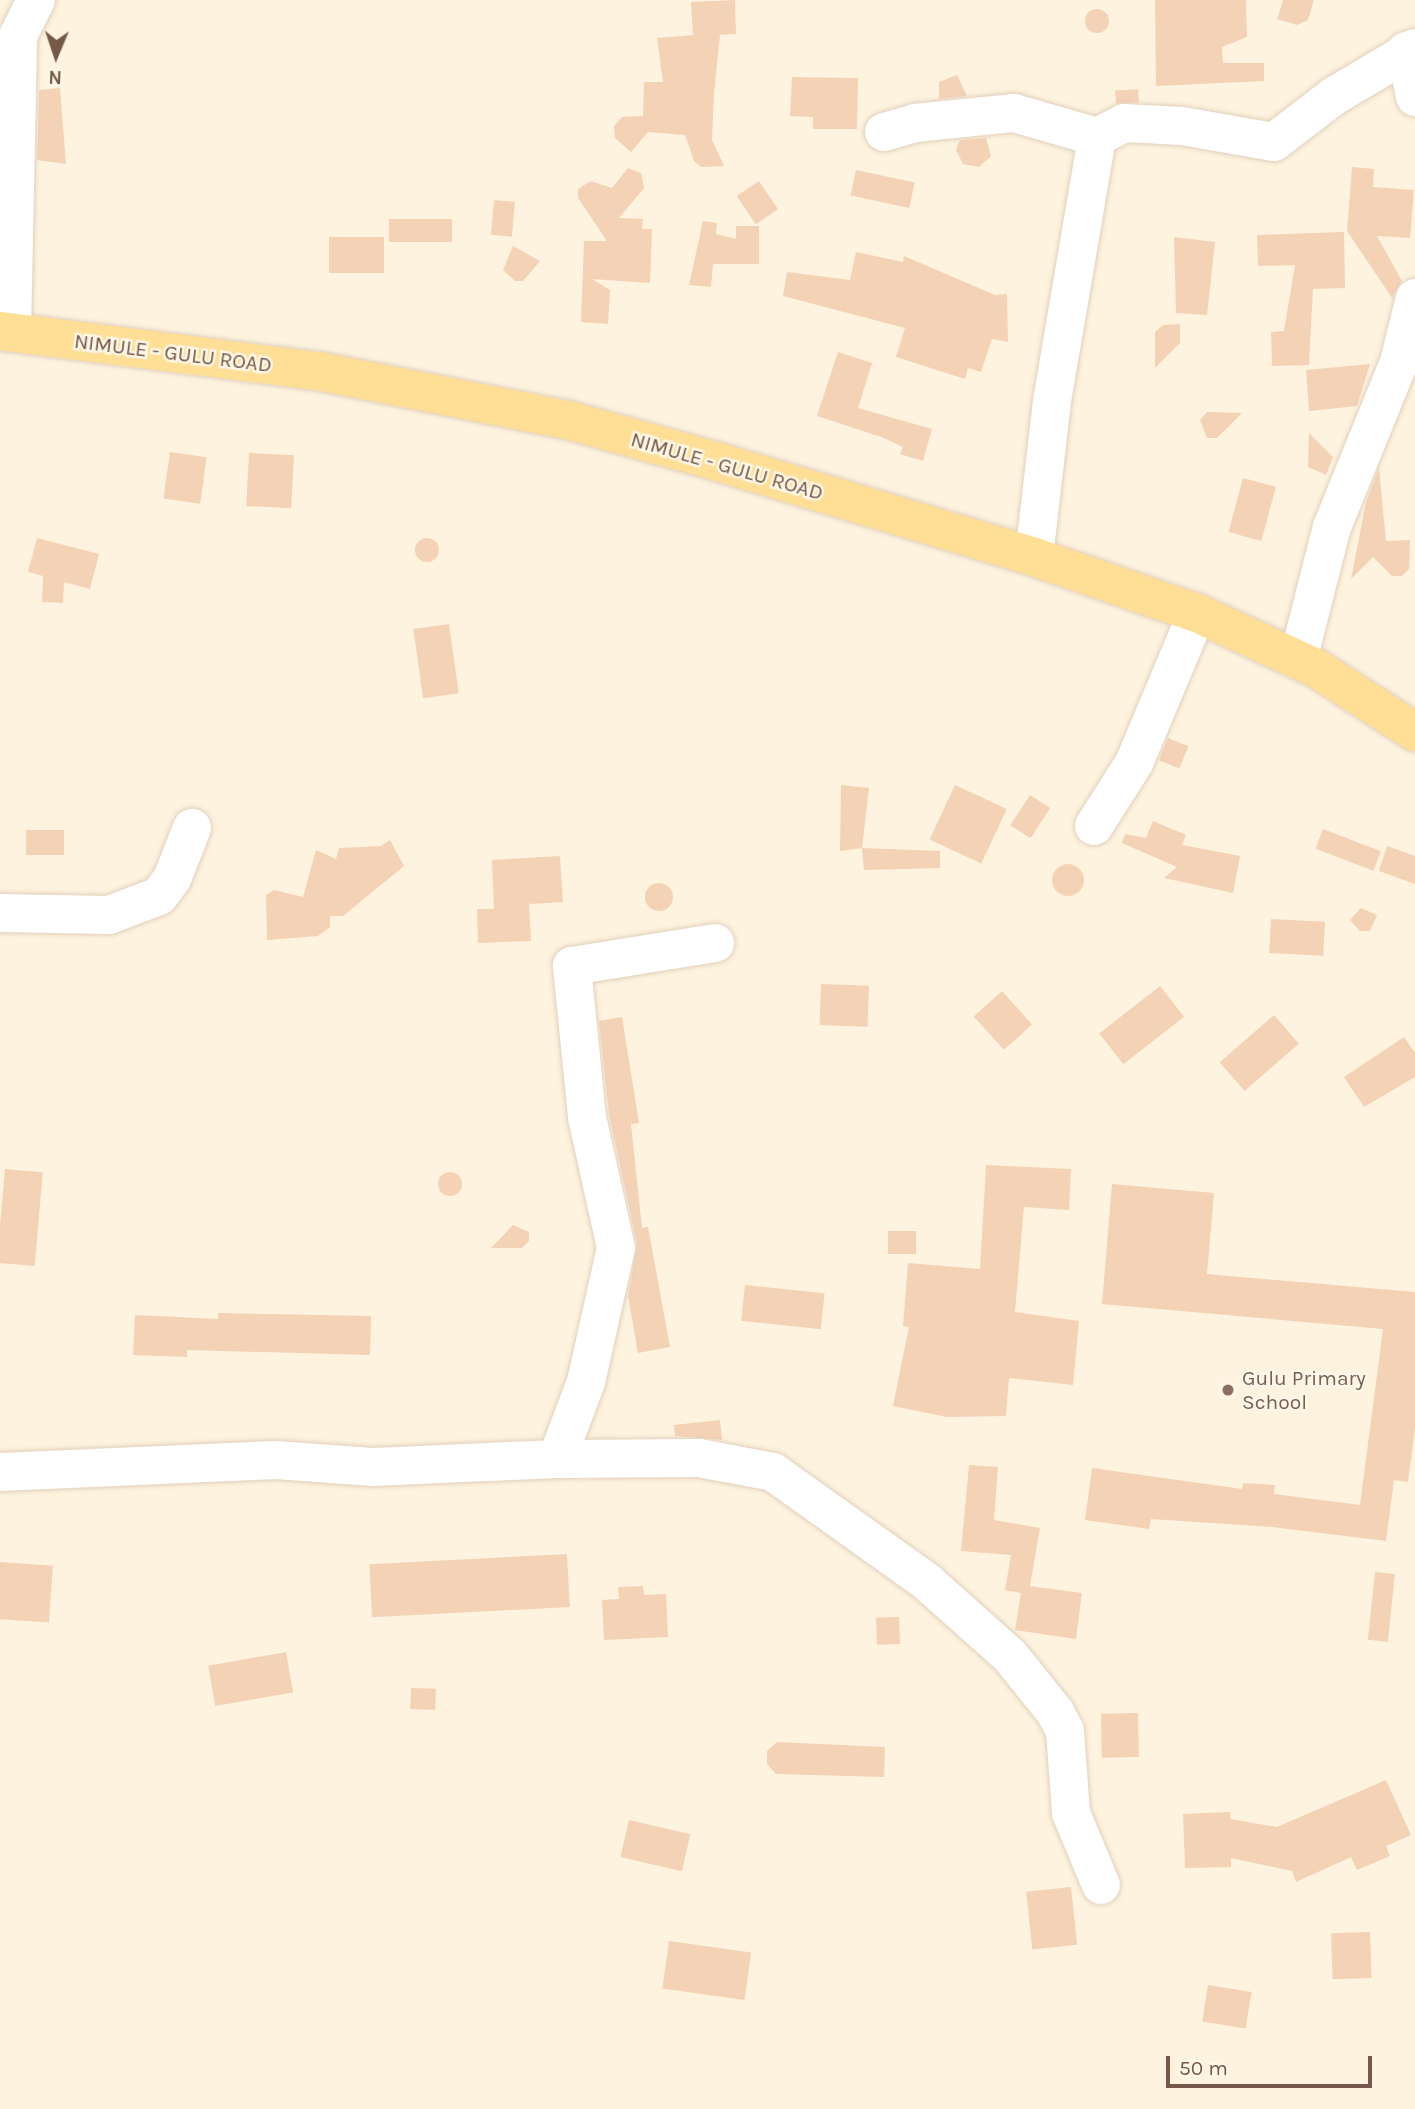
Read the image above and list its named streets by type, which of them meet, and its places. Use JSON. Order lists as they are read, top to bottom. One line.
{"streets":{"main road":["NIMULE - GULU ROAD"]},"places":["Gulu Primary School"],"scale_bar":"50 m","north":"bottom"}
